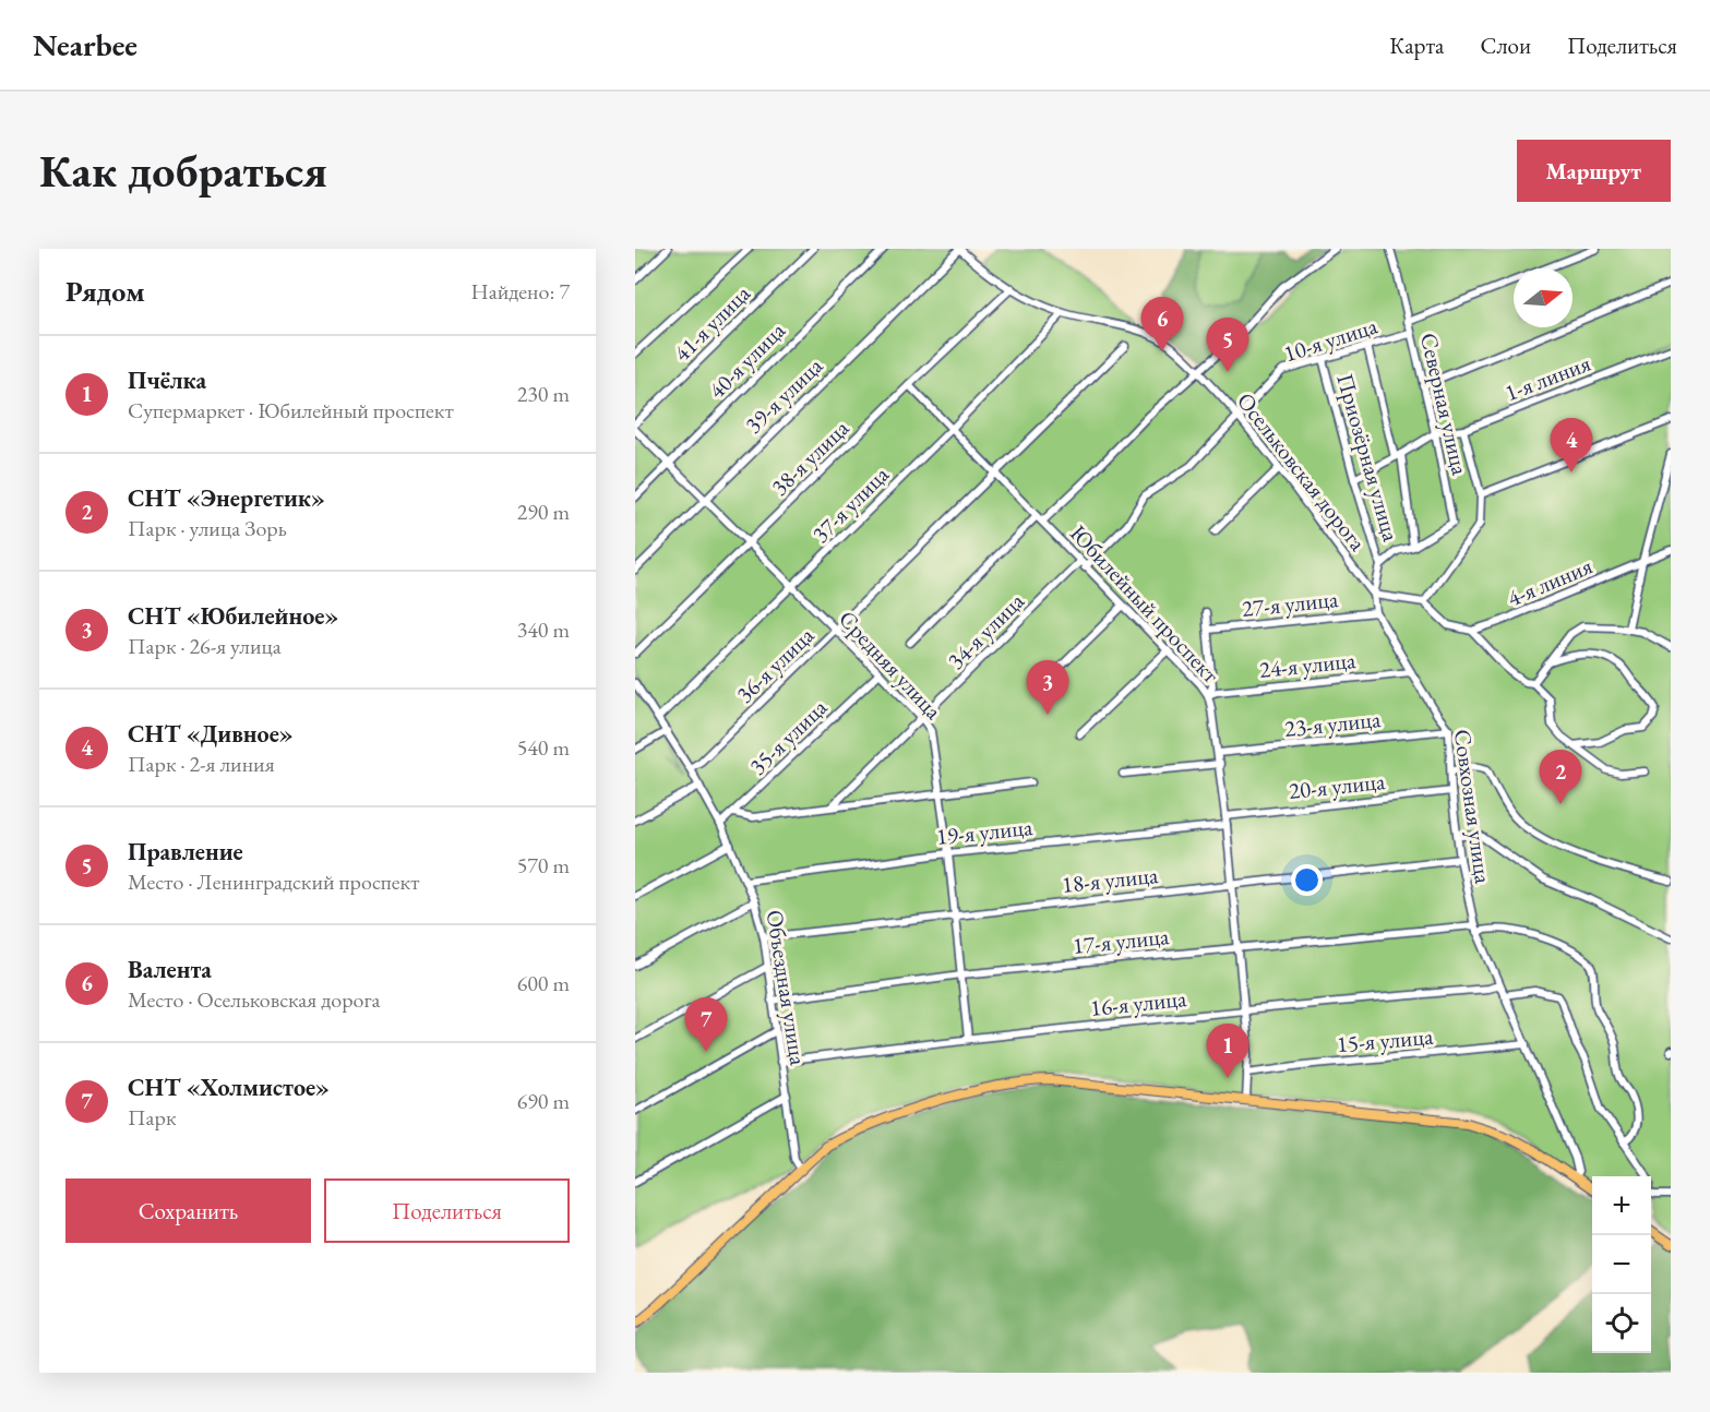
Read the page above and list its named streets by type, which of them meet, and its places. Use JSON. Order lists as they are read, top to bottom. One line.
{"streets":{"street":["41-я улица","10-я улица","40-я улица","1-я линия","39-я улица","Северная улица","38-я улица","Приозёрная улица","Осельковская дорога","37-я улица","4-я линия","Юбилейный проспект","27-я улица","34-я улица","36-я улица","Средняя улица","24-я улица","23-я улица","35-я улица","20-я улица","Совхозная улица","19-я улица","18-я улица","17-я улица","Объездная улица","16-я улица","15-я улица"]},"crossings":[["10-я улица","Северная улица"],["10-я улица","Приозёрная улица"],["10-я улица","Осельковская дорога"],["10-я улица","Юбилейный проспект"],["10-я улица","34-я улица"],["40-я улица","Средняя улица"],["1-я линия","Северная улица"],["39-я улица","Осельковская дорога"],["39-я улица","Средняя улица"],["38-я улица","Осельковская дорога"],["38-я улица","Юбилейный проспект"],["38-я улица","Средняя улица"],["Осельковская дорога","37-я улица"],["Осельковская дорога","Совхозная улица"],["37-я улица","Юбилейный проспект"],["37-я улица","Средняя улица"],["37-я улица","Объездная улица"],["Юбилейный проспект","34-я улица"],["Юбилейный проспект","36-я улица"],["Юбилейный проспект","24-я улица"],["Юбилейный проспект","23-я улица"],["Юбилейный проспект","20-я улица"],["Юбилейный проспект","19-я улица"],["Юбилейный проспект","18-я улица"],["Юбилейный проспект","17-я улица"],["Юбилейный проспект","16-я улица"],["Юбилейный проспект","15-я улица"],["27-я улица","Совхозная улица"],["34-я улица","Средняя улица"],["36-я улица","Средняя улица"],["36-я улица","Объездная улица"],["Средняя улица","35-я улица"],["Средняя улица","19-я улица"],["Средняя улица","18-я улица"],["Средняя улица","17-я улица"],["Средняя улица","16-я улица"],["24-я улица","Совхозная улица"],["23-я улица","Совхозная улица"],["35-я улица","Объездная улица"],["20-я улица","Совхозная улица"],["Совхозная улица","18-я улица"],["Совхозная улица","17-я улица"],["Совхозная улица","16-я улица"],["Совхозная улица","15-я улица"],["19-я улица","Объездная улица"],["18-я улица","Объездная улица"],["17-я улица","Объездная улица"],["Объездная улица","16-я улица"]],"north":"right","page":{"header":"Nearbee","nav":["Карта","Слои","Поделиться"],"buttons":["Маршрут",["Сохранить","Поделиться"]],"title":"Как добраться","heading":["Рядом","Найдено: 7"],"pins":["6","5","4","3","2","7","1"],"list":[{"mark":"1","name":"Пчёлка","note":"Супермаркет · Юбилейный проспект","value":"230 m"},{"mark":"2","name":"СНТ «Энергетик»","note":"Парк · улица Зорь","value":"290 m"},{"mark":"3","name":"СНТ «Юбилейное»","note":"Парк · 26-я улица","value":"340 m"},{"mark":"4","name":"СНТ «Дивное»","note":"Парк · 2-я линия","value":"540 m"},{"mark":"5","name":"Правление","note":"Место · Ленинградский проспект","value":"570 m"},{"mark":"6","name":"Валента","note":"Место · Осельковская дорога","value":"600 m"},{"mark":"7","name":"СНТ «Холмистое»","note":"Парк","value":"690 m"}],"map_buttons":["+","−"]}}
